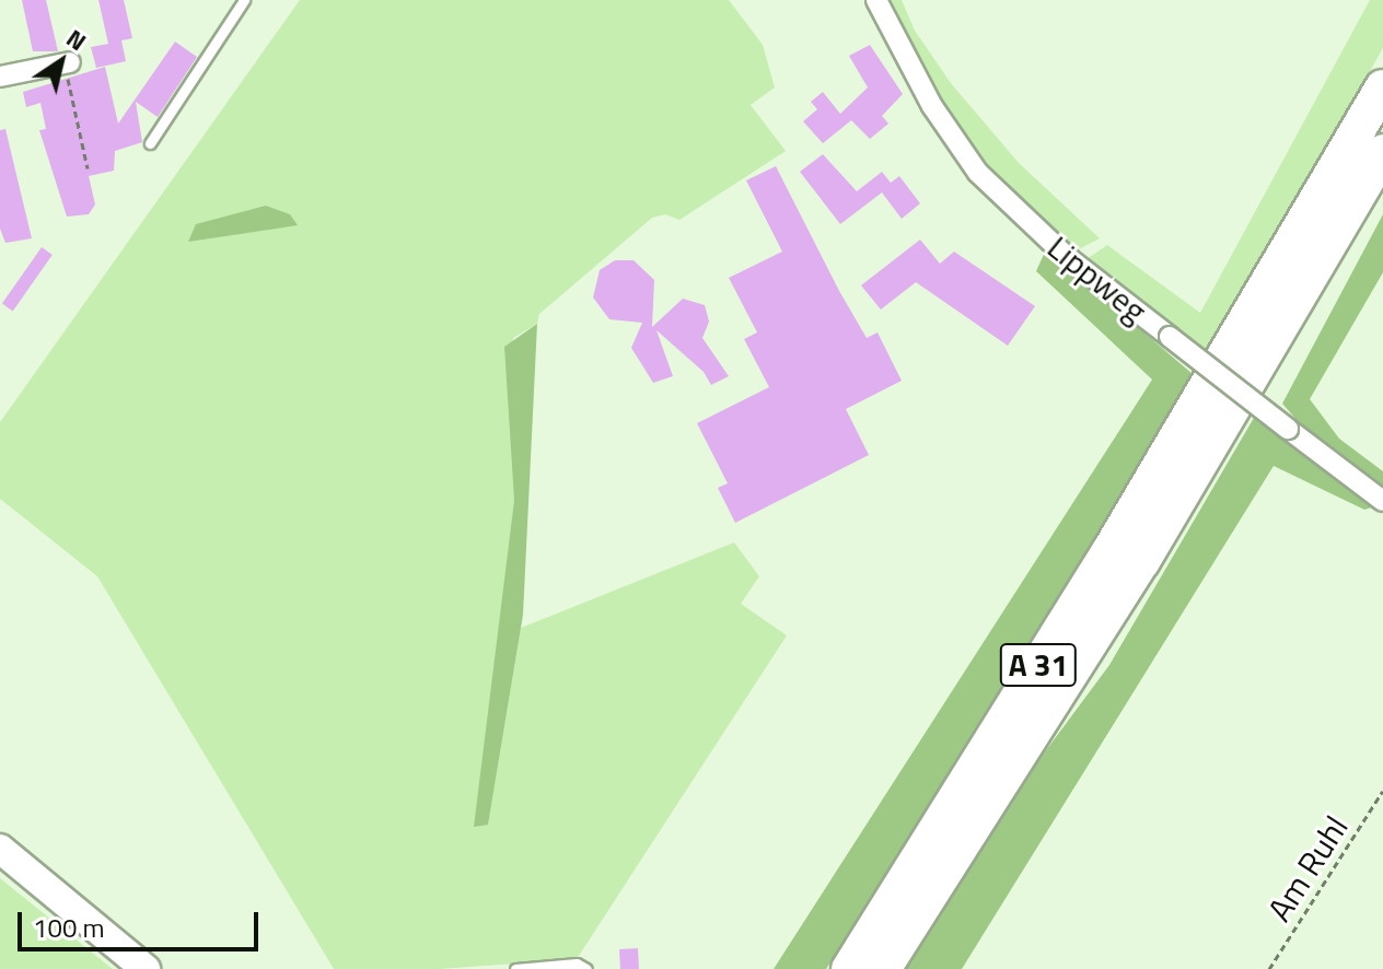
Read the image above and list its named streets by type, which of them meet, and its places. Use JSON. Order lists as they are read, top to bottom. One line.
{"streets":{"highway":["A 31"],"street":["Lippweg"],"path":["Am Ruhl"]},"scale_bar":"100 m","north":"top right"}
